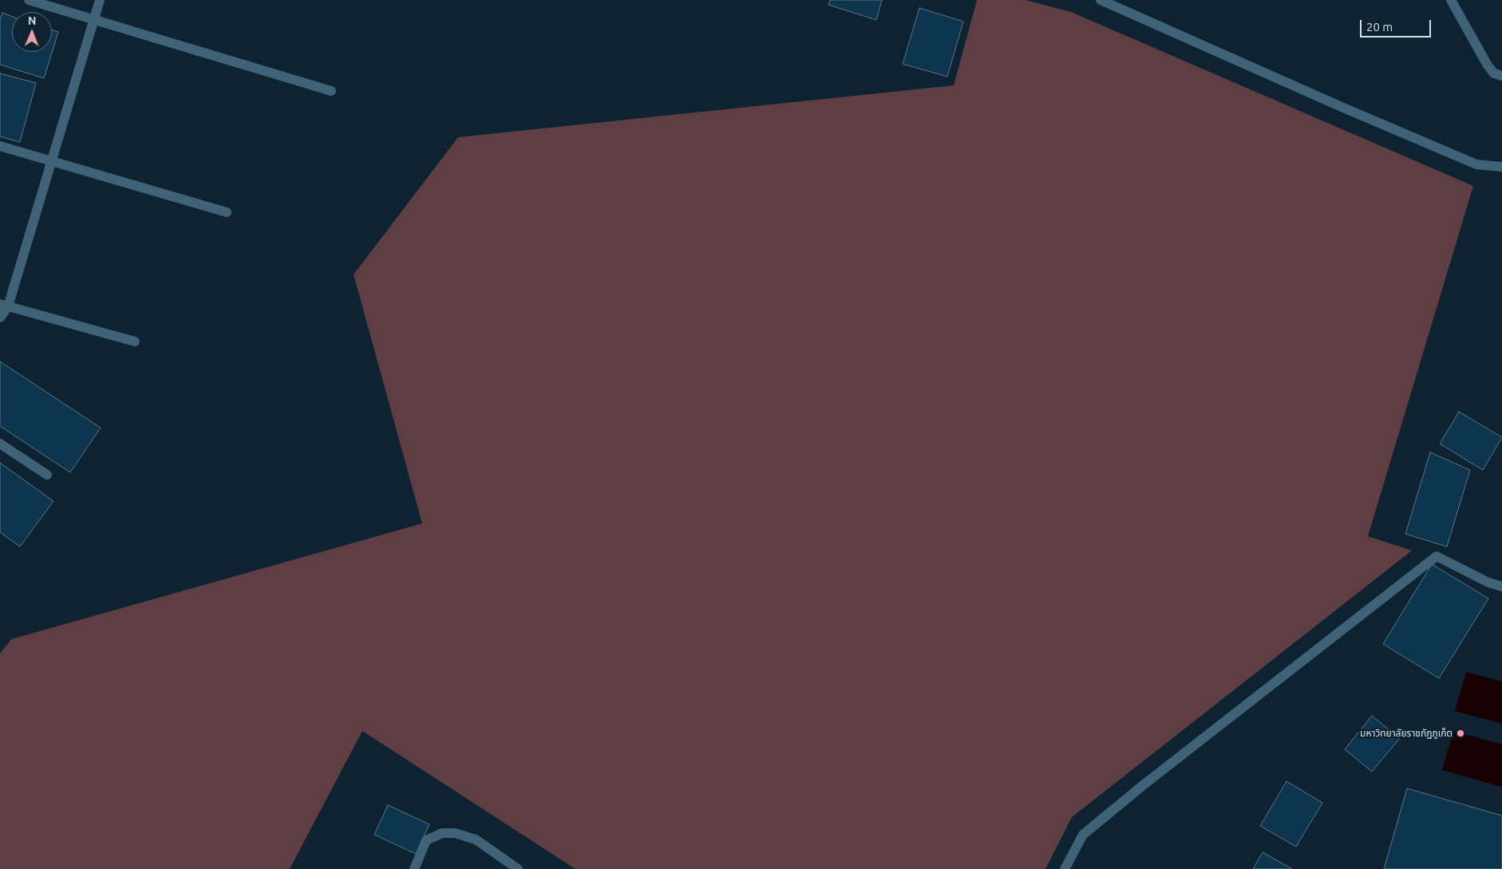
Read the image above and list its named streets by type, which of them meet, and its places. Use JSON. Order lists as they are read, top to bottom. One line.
{"places":["มหาวิทยาลัยราชภัฏภูเก็ต"],"scale_bar":"20 m","north":"top"}
